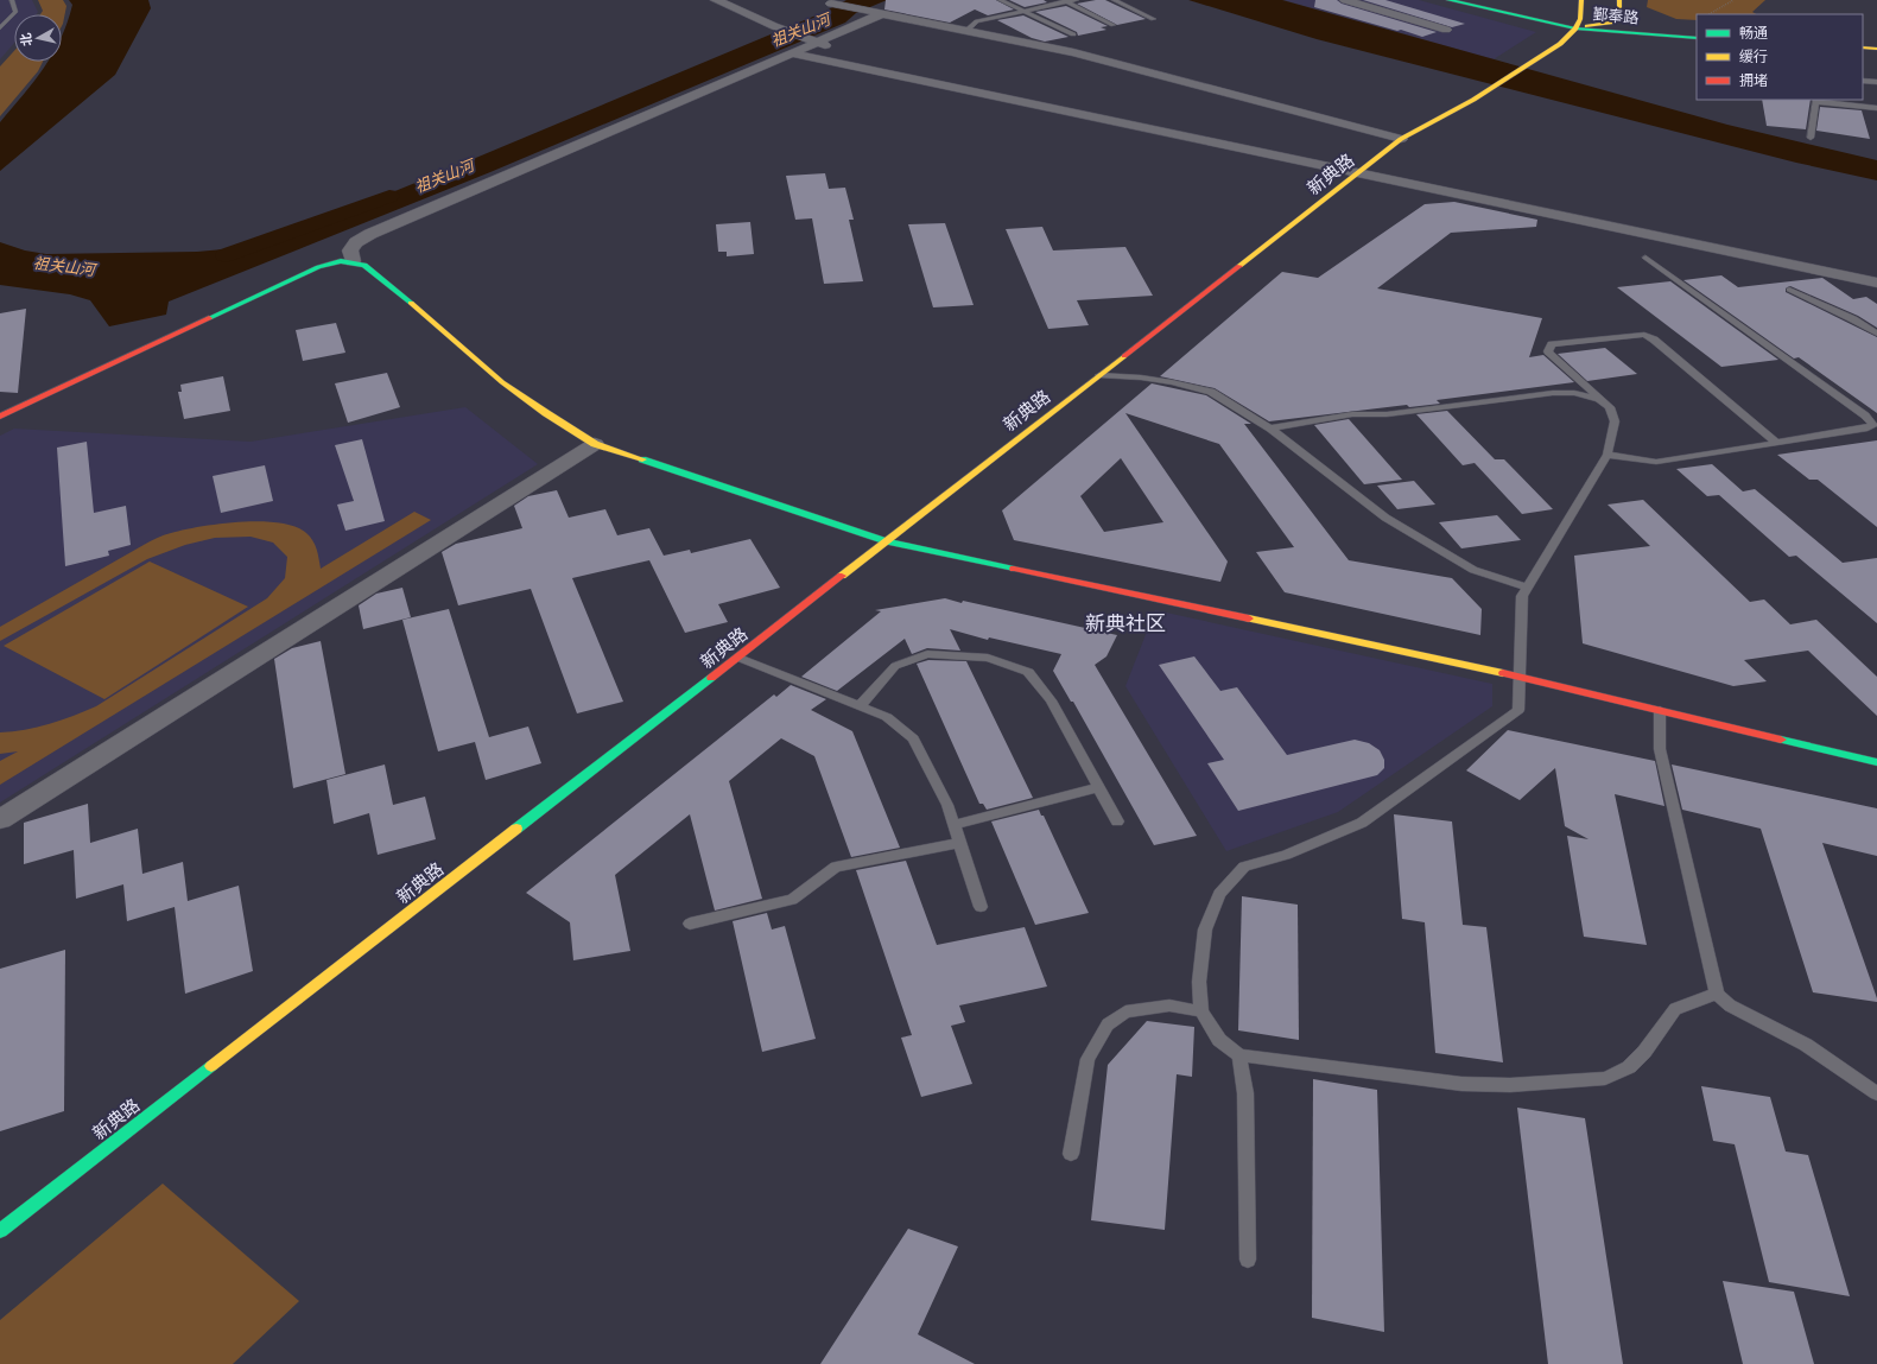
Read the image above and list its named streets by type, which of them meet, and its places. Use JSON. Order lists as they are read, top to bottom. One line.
{"streets":{"main road":["鄞奉路","新典路"]},"crossings":[["鄞奉路","新典路"]],"districts":["新典社区"],"water":["祖关山河"],"legend":["畅通","缓行","拥堵"],"north":"left"}
